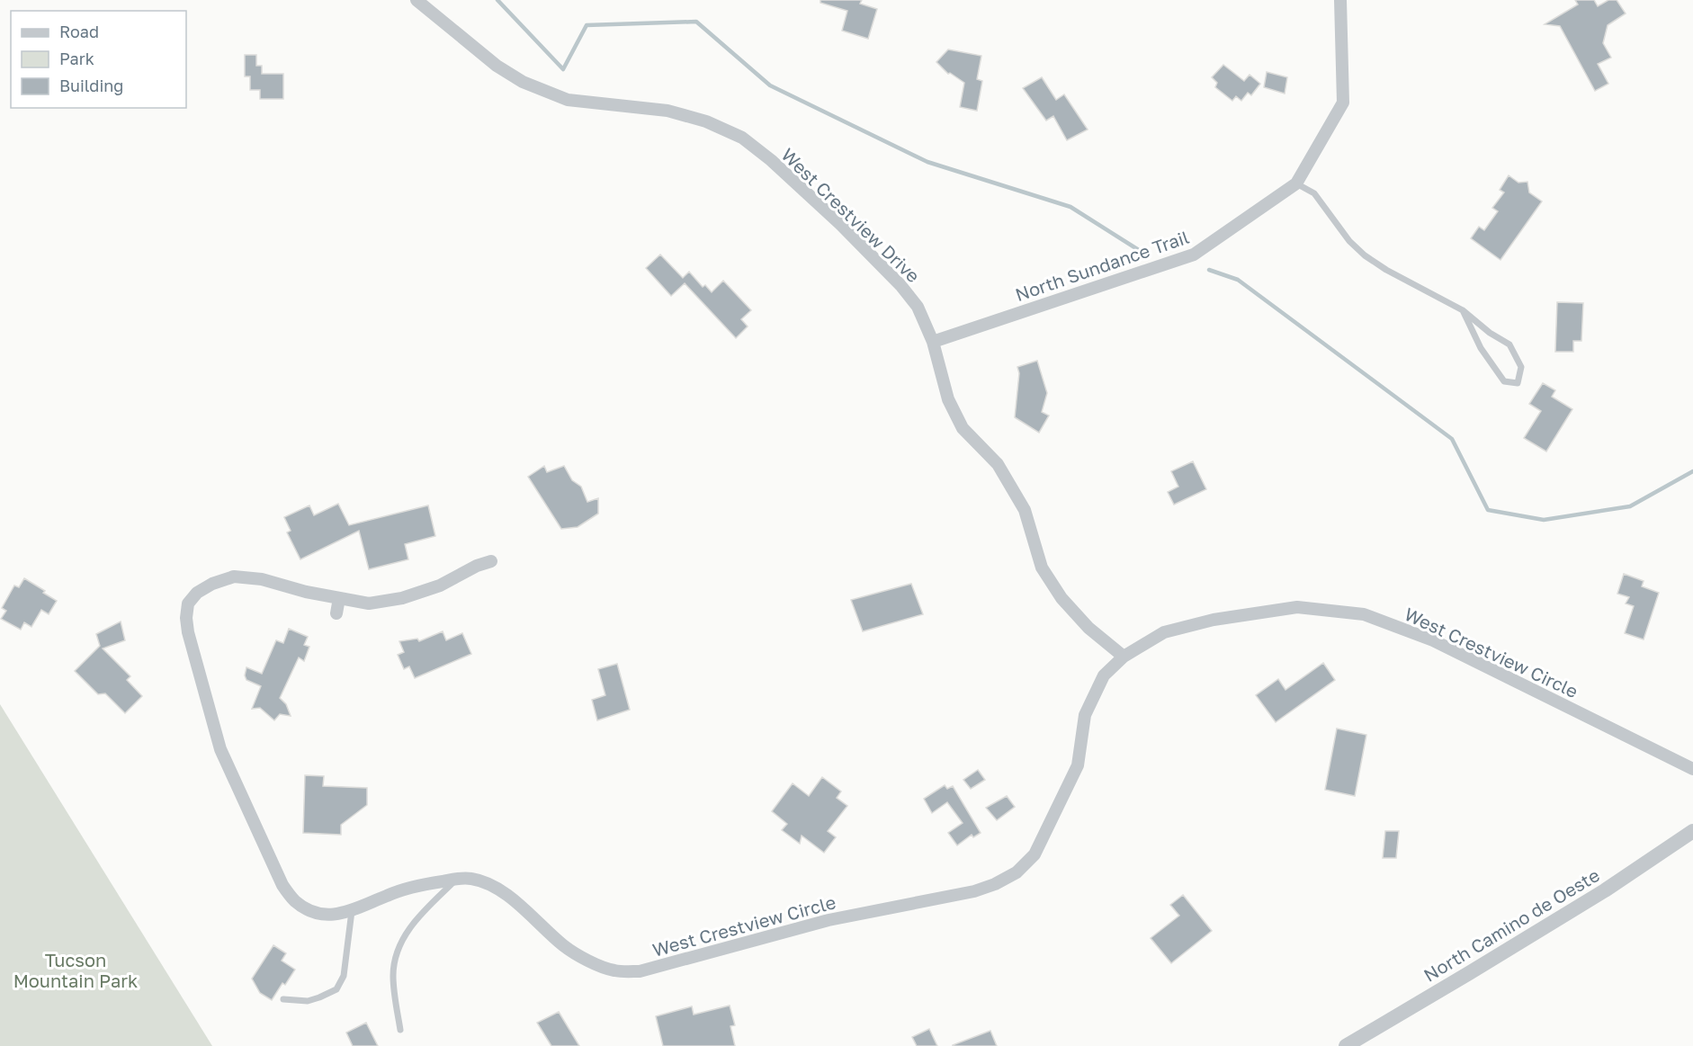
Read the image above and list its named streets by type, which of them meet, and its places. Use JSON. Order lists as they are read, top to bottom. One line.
{"streets":{"street":["West Crestview Drive","North Sundance Trail","West Crestview Circle","North Camino de Oeste"]},"crossings":[["West Crestview Drive","North Sundance Trail"],["West Crestview Drive","West Crestview Circle"]],"parks":["Tucson Mountain Park"],"legend":["Road","Park","Building"]}
